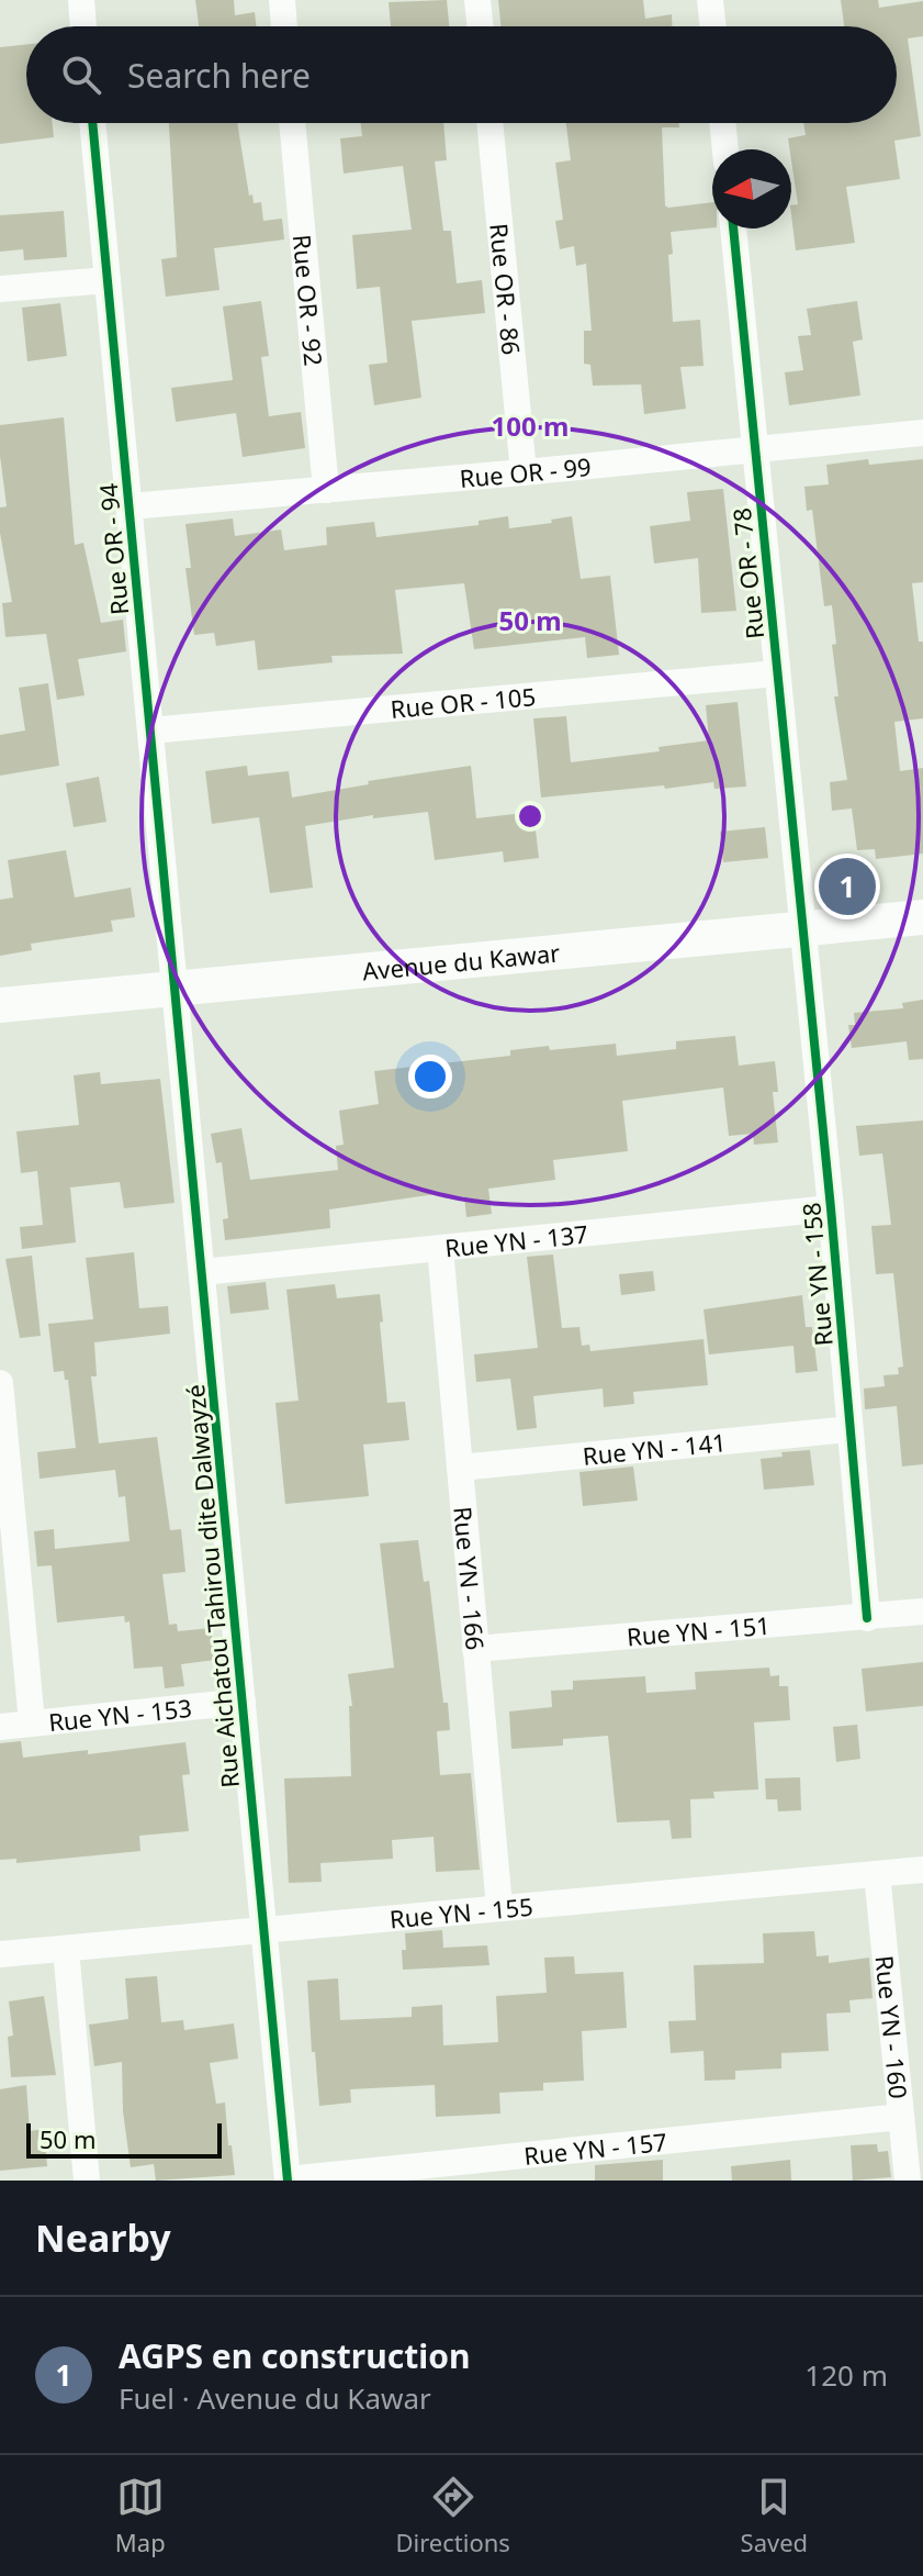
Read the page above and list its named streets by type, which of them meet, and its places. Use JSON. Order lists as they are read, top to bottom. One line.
{"streets":{"street":["Rue OR - 86","Rue OR - 92","Rue OR - 99","Rue OR - 94","Rue OR - 78","Rue OR - 105","Avenue du Kawar","Rue YN - 137","Rue YN - 158","Rue YN - 141","Rue YN - 166","Rue Aichatou Tahirou dite Dalwayzé","Rue YN - 151","Rue YN - 153","Rue YN - 155","Rue YN - 160","Rue YN - 157"]},"crossings":[["Rue OR - 86","Rue OR - 99"],["Rue OR - 92","Rue OR - 99"],["Rue OR - 99","Rue OR - 94"],["Rue OR - 99","Rue OR - 78"],["Rue OR - 94","Rue OR - 105"],["Rue OR - 94","Avenue du Kawar"],["Rue OR - 94","Rue Aichatou Tahirou dite Dalwayzé"],["Rue OR - 78","Rue OR - 105"],["Rue OR - 78","Avenue du Kawar"],["Rue OR - 78","Rue YN - 158"],["Avenue du Kawar","Rue YN - 158"],["Avenue du Kawar","Rue Aichatou Tahirou dite Dalwayzé"],["Rue YN - 137","Rue YN - 158"],["Rue YN - 137","Rue YN - 166"],["Rue YN - 137","Rue Aichatou Tahirou dite Dalwayzé"],["Rue YN - 158","Rue YN - 141"],["Rue YN - 158","Rue YN - 151"],["Rue YN - 141","Rue YN - 166"],["Rue YN - 166","Rue YN - 151"],["Rue YN - 166","Rue YN - 155"],["Rue Aichatou Tahirou dite Dalwayzé","Rue YN - 153"],["Rue Aichatou Tahirou dite Dalwayzé","Rue YN - 155"],["Rue Aichatou Tahirou dite Dalwayzé","Rue YN - 157"],["Rue YN - 155","Rue YN - 160"],["Rue YN - 160","Rue YN - 157"]],"scale_bar":"50 m","north":"left","page":{"search":"Search here","pins":"1","scale":"50 m","heading":"Nearby","list":[{"mark":"1","name":"AGPS en construction","note":"Fuel · Avenue du Kawar","value":"120 m"}],"nav":["Map","Directions","Saved"]},"rings":["100 m","50 m"]}
